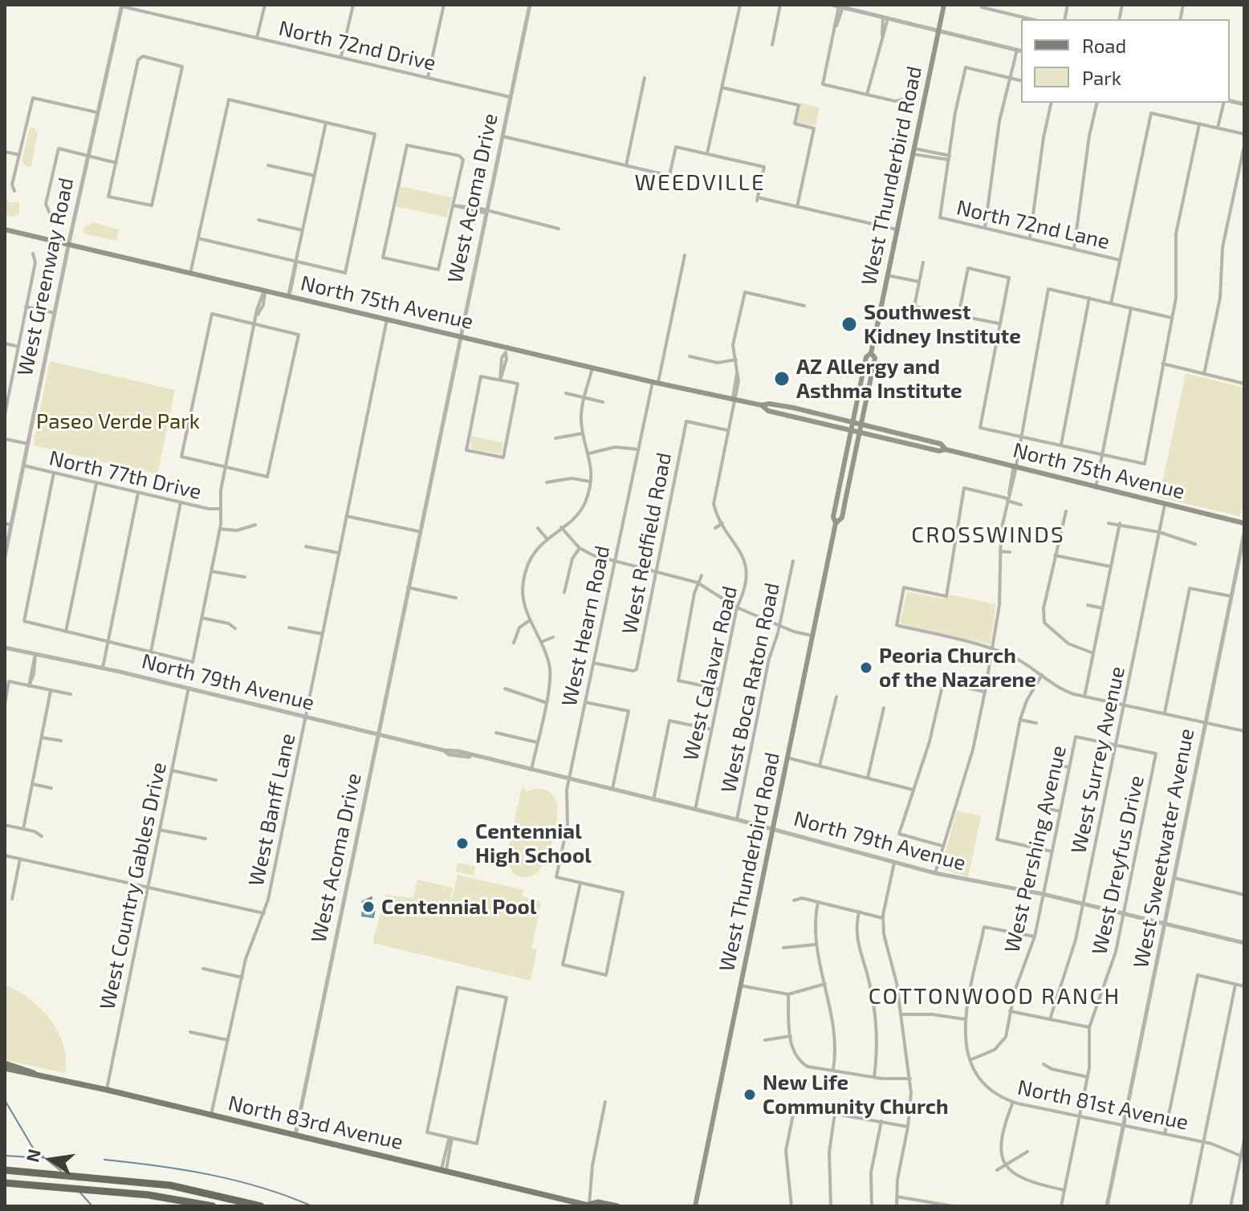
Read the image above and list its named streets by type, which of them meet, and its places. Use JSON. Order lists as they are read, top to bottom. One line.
{"streets":{"main road":["West Thunderbird Road","North 75th Avenue","North 83rd Avenue"],"street":["North 72nd Drive","West Acoma Drive","North 72nd Lane","West Greenway Road","North 77th Drive","West Redfield Road","West Hearn Road","West Calavar Road","North 79th Avenue","West Boca Raton Road","West Surrey Avenue","West Banff Lane","West Sweetwater Avenue","West Pershing Avenue","West Dreyfus Drive","West Country Gables Drive","North 81st Avenue"]},"crossings":[["North 72nd Drive","West Acoma Drive"],["North 72nd Drive","West Greenway Road"],["West Thunderbird Road","North 75th Avenue"],["West Thunderbird Road","North 79th Avenue"],["West Acoma Drive","North 75th Avenue"],["West Acoma Drive","North 79th Avenue"],["West Acoma Drive","North 83rd Avenue"],["West Greenway Road","North 75th Avenue"],["West Greenway Road","North 77th Drive"],["North 75th Avenue","West Hearn Road"],["North 75th Avenue","West Calavar Road"],["North 75th Avenue","West Surrey Avenue"],["North 75th Avenue","West Banff Lane"],["West Redfield Road","West Hearn Road"],["West Redfield Road","West Calavar Road"],["West Hearn Road","North 79th Avenue"],["West Calavar Road","North 79th Avenue"],["North 79th Avenue","West Boca Raton Road"],["North 79th Avenue","West Surrey Avenue"],["North 79th Avenue","West Banff Lane"],["North 79th Avenue","West Sweetwater Avenue"],["North 79th Avenue","West Pershing Avenue"],["North 79th Avenue","West Dreyfus Drive"],["North 79th Avenue","West Country Gables Drive"],["West Surrey Avenue","West Pershing Avenue"],["West Surrey Avenue","West Dreyfus Drive"],["West Banff Lane","North 83rd Avenue"],["West Sweetwater Avenue","North 81st Avenue"],["West Pershing Avenue","West Dreyfus Drive"],["West Pershing Avenue","North 81st Avenue"],["West Dreyfus Drive","North 81st Avenue"],["West Country Gables Drive","North 83rd Avenue"]],"districts":["WEEDVILLE","CROSSWINDS","COTTONWOOD RANCH"],"parks":["Paseo Verde Park"],"places":["Southwest Kidney Institute","AZ Allergy and Asthma Institute","Peoria Church of the Nazarene","Centennial High School","Centennial Pool","New Life Community Church"],"legend":["Road","Park"],"north":"left"}
